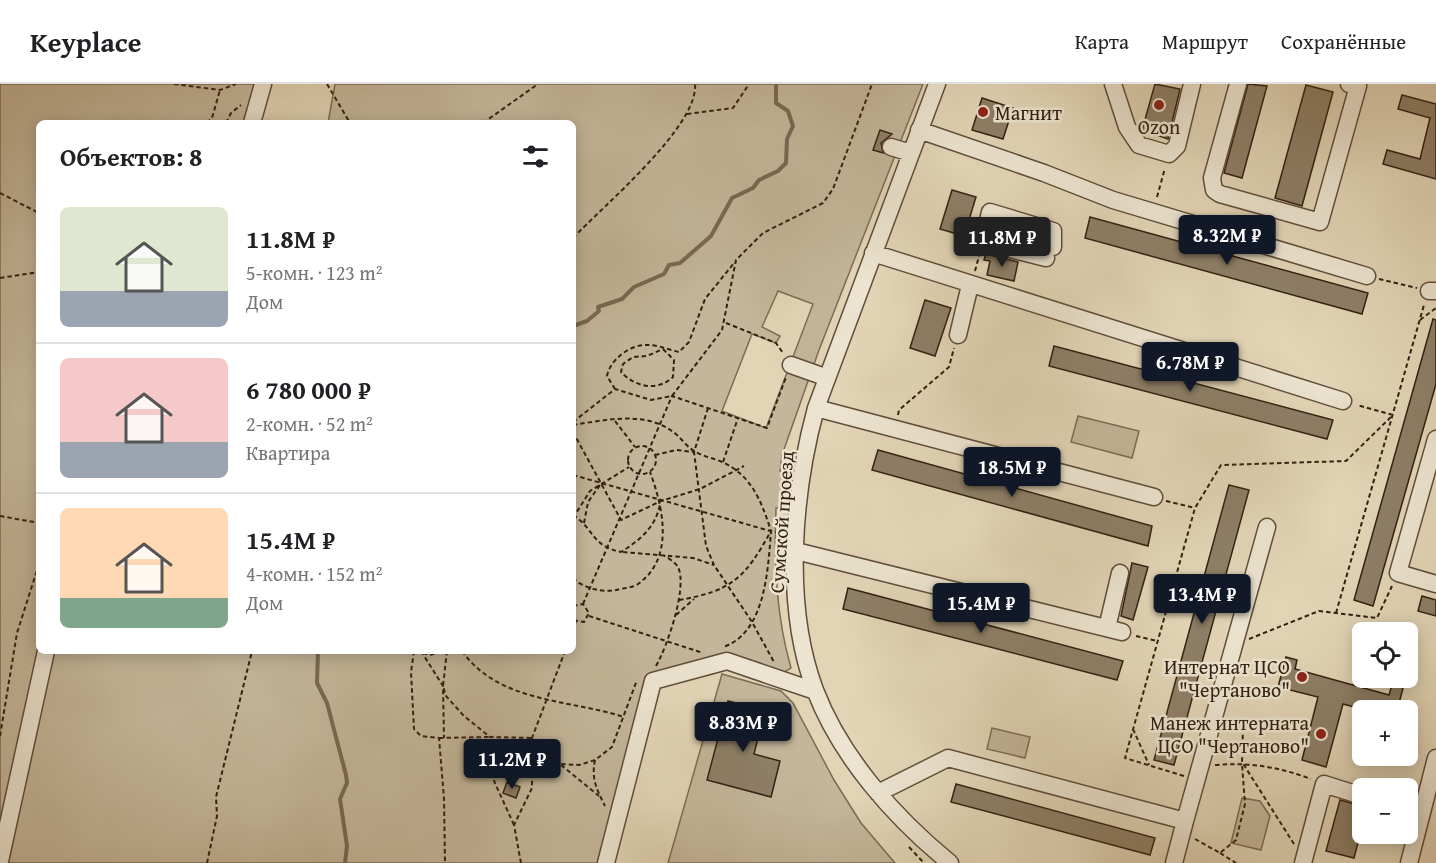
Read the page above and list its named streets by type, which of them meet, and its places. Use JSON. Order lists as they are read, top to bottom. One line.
{"streets":{"street":["Сумской проезд"]},"places":["Ozon","Магнит","Интернат ЦСО \"Чертаново\"","Манеж интерната ЦСО \"Чертаново\""],"page":{"header":"Keyplace","nav":["Карта","Маршрут","Сохранённые"],"heading":"Объектов: 8","list":[{"name":"11.8M ₽","note":"5-комн. · 123 m² · Дом"},{"name":"6 780 000 ₽","note":"2-комн. · 52 m² · Квартира"},{"name":"15.4M ₽","note":"4-комн. · 152 m² · Дом"}],"price":["8.32M ₽","11.8M ₽","6.78M ₽","18.5M ₽","13.4M ₽","15.4M ₽","8.83M ₽","11.2M ₽"],"map_buttons":["+","−"]}}
